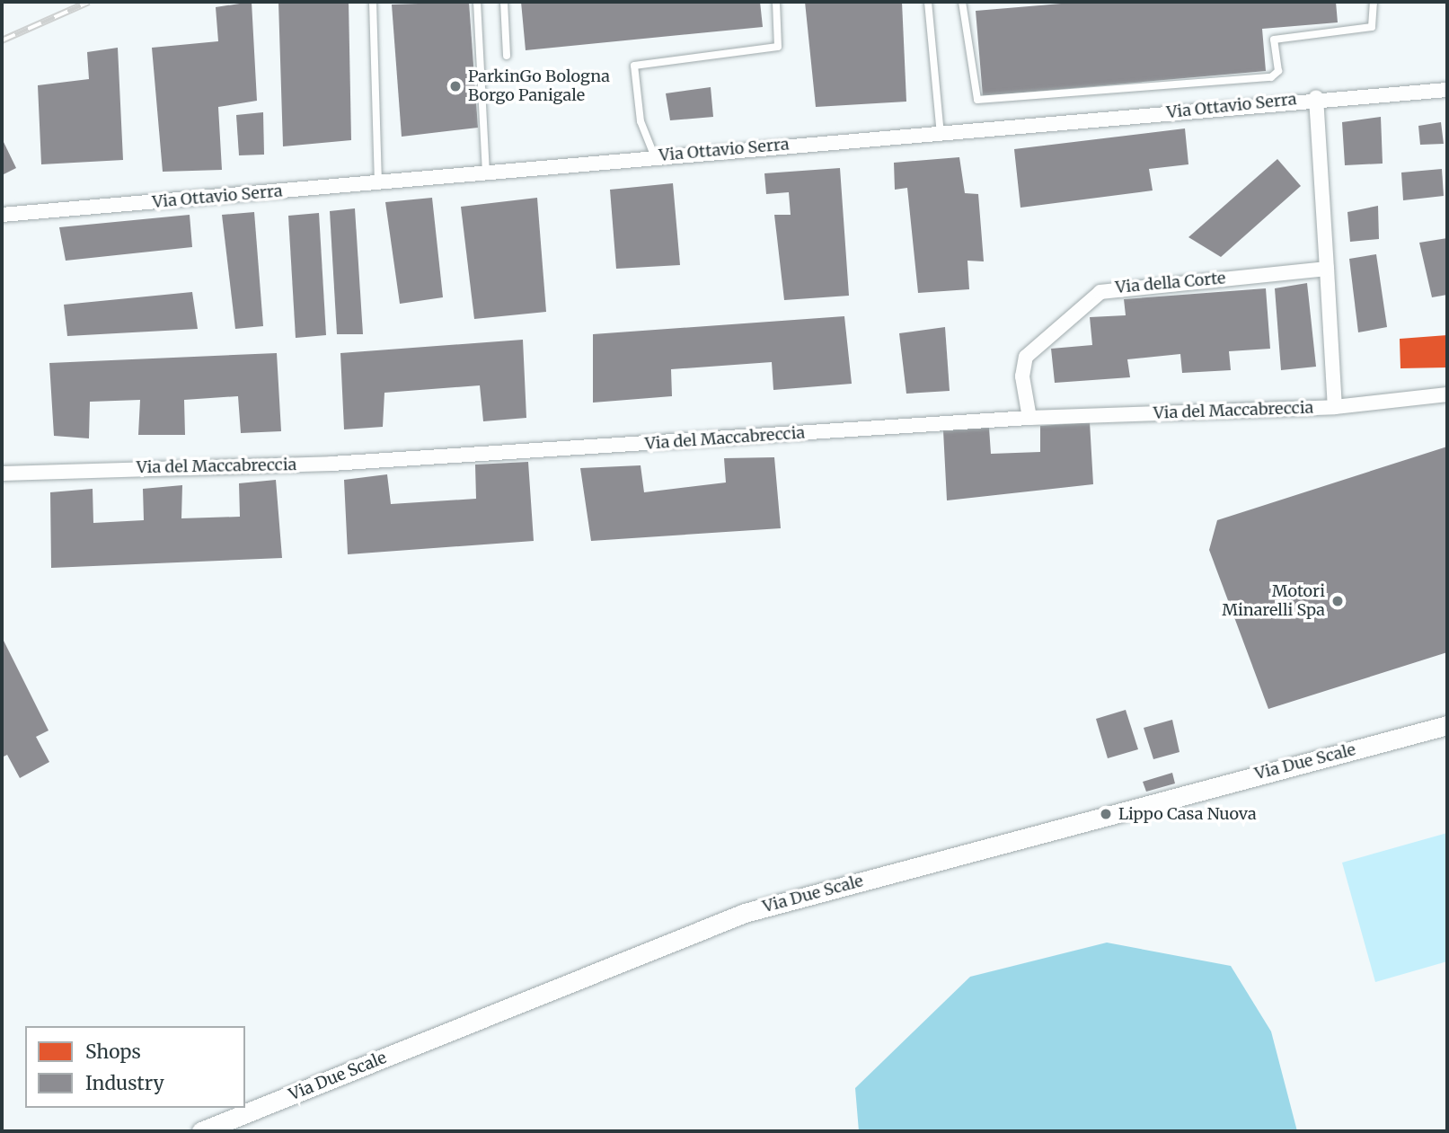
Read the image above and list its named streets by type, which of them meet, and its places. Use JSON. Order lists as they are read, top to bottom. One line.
{"streets":{"street":["Via Ottavio Serra","Via della Corte","Via del Maccabreccia","Via Due Scale"]},"crossings":[["Via della Corte","Via del Maccabreccia"]],"places":["ParkinGo Bologna Borgo Panigale","Motori Minarelli Spa","Lippo Casa Nuova"],"legend":["Shops","Industry"]}
